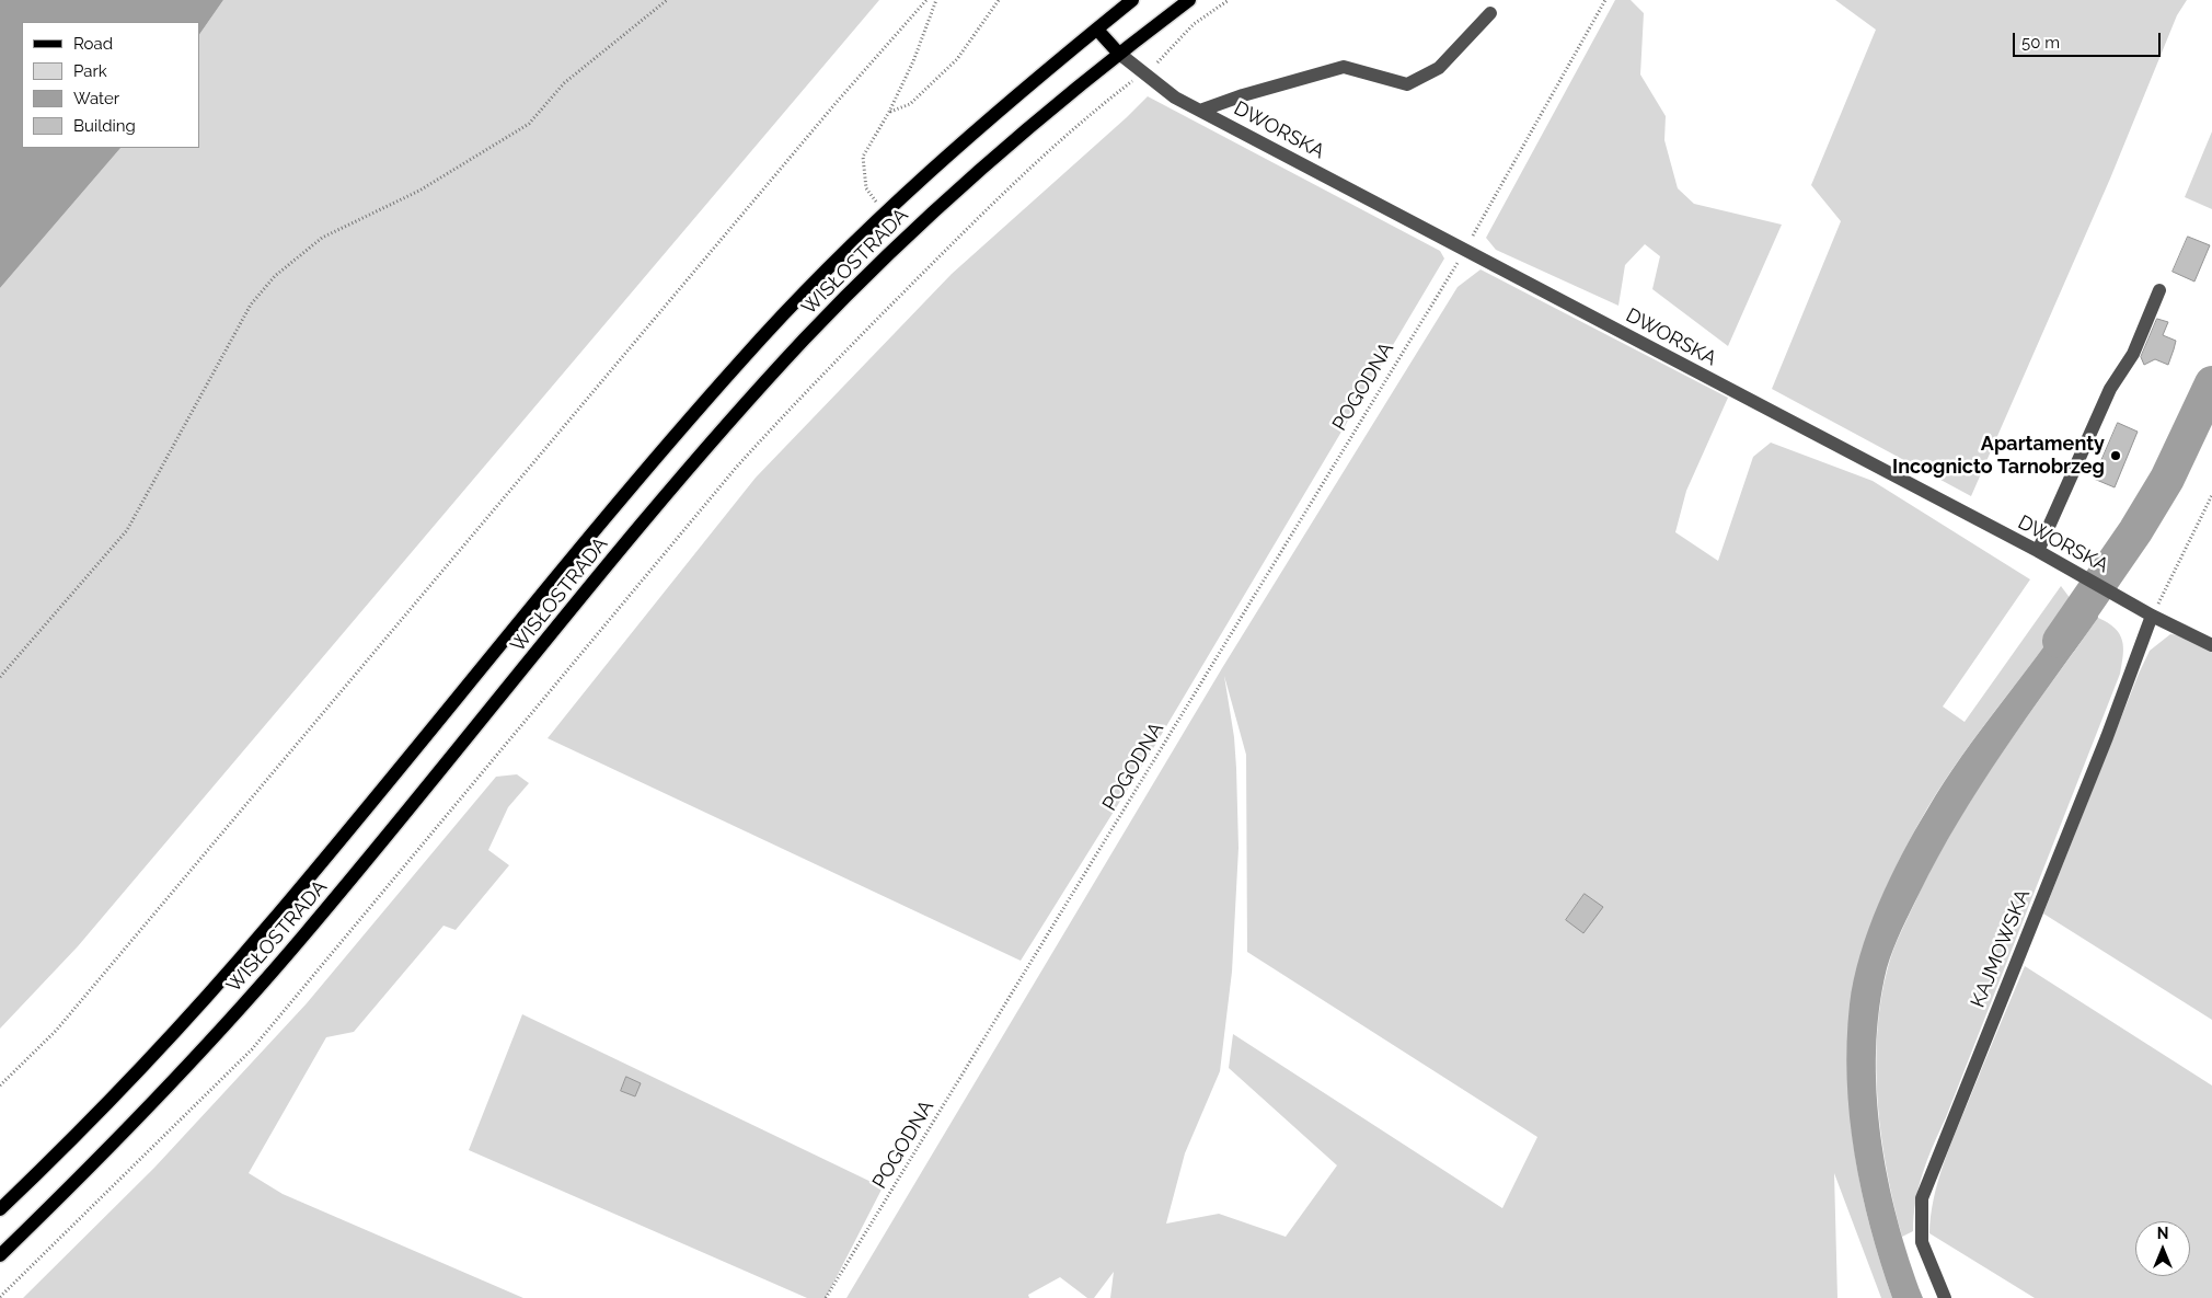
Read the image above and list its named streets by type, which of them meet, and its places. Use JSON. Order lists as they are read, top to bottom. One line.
{"streets":{"main road":["WISŁOSTRADA"],"street":["DWORSKA","KAJMOWSKA"],"path":["POGODNA"]},"crossings":[["DWORSKA","WISŁOSTRADA"],["DWORSKA","POGODNA"],["DWORSKA","KAJMOWSKA"]],"places":["Apartamenty Incognicto Tarnobrzeg"],"legend":["Road","Park","Water","Building"],"scale_bar":"50 m","north":"top"}
